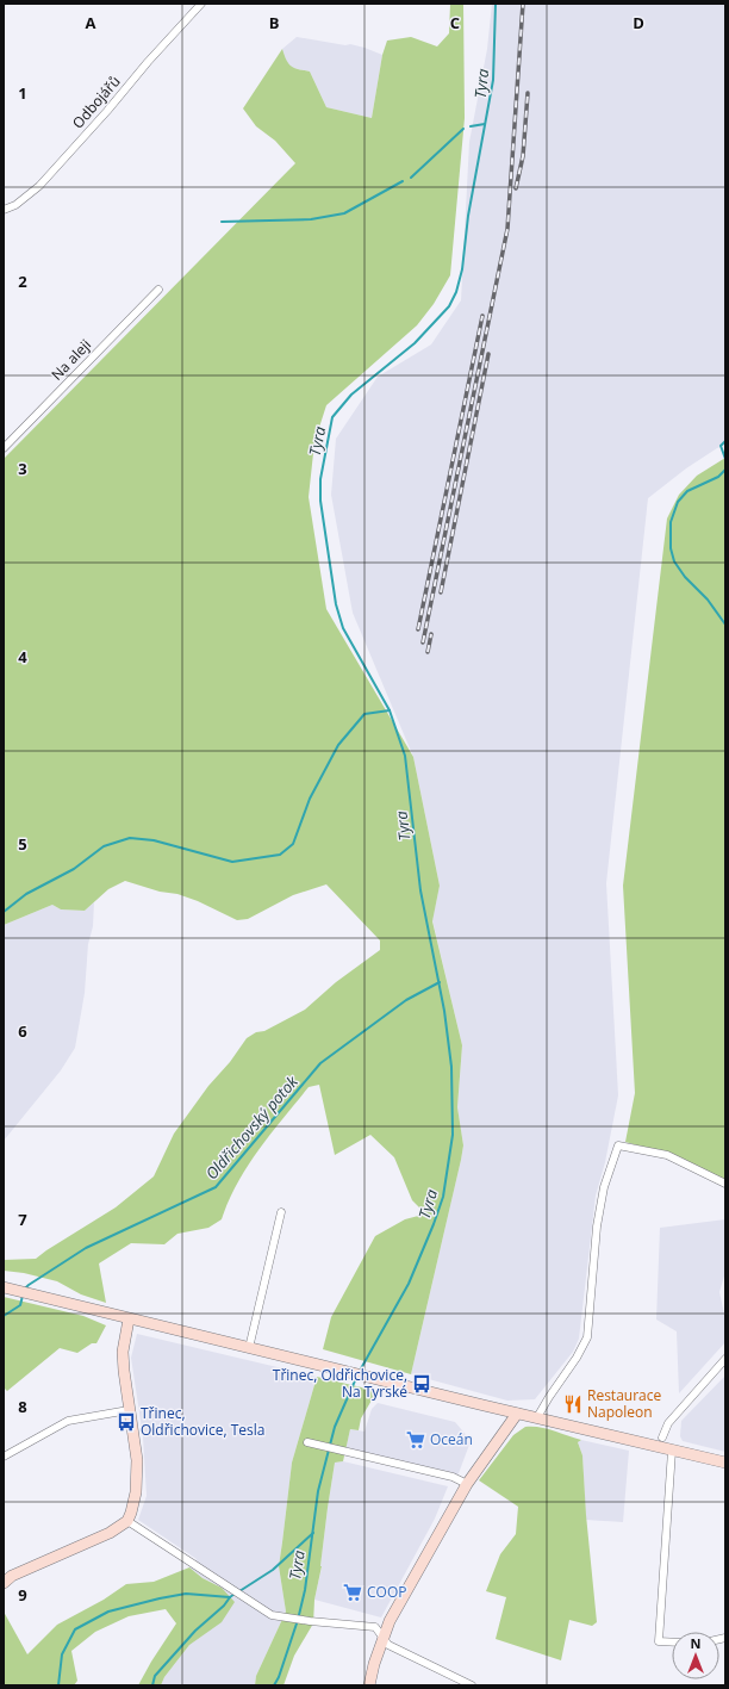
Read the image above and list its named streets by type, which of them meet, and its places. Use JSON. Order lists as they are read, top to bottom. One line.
{"streets":{"street":["Odbojářů","Na aleji"]},"water":["Tyra","Oldřichovský potok"],"places":{"bus stop":["Třinec, Oldřichovice, Na Tyrské","Třinec, Oldřichovice, Tesla"],"restaurant":["Restaurace Napoleon"],"supermarket":["Oceán","COOP"]},"north":"top","grid":{"columns":["A","B","C","D"],"rows":["1","2","3","4","5","6","7","8","9"]}}
